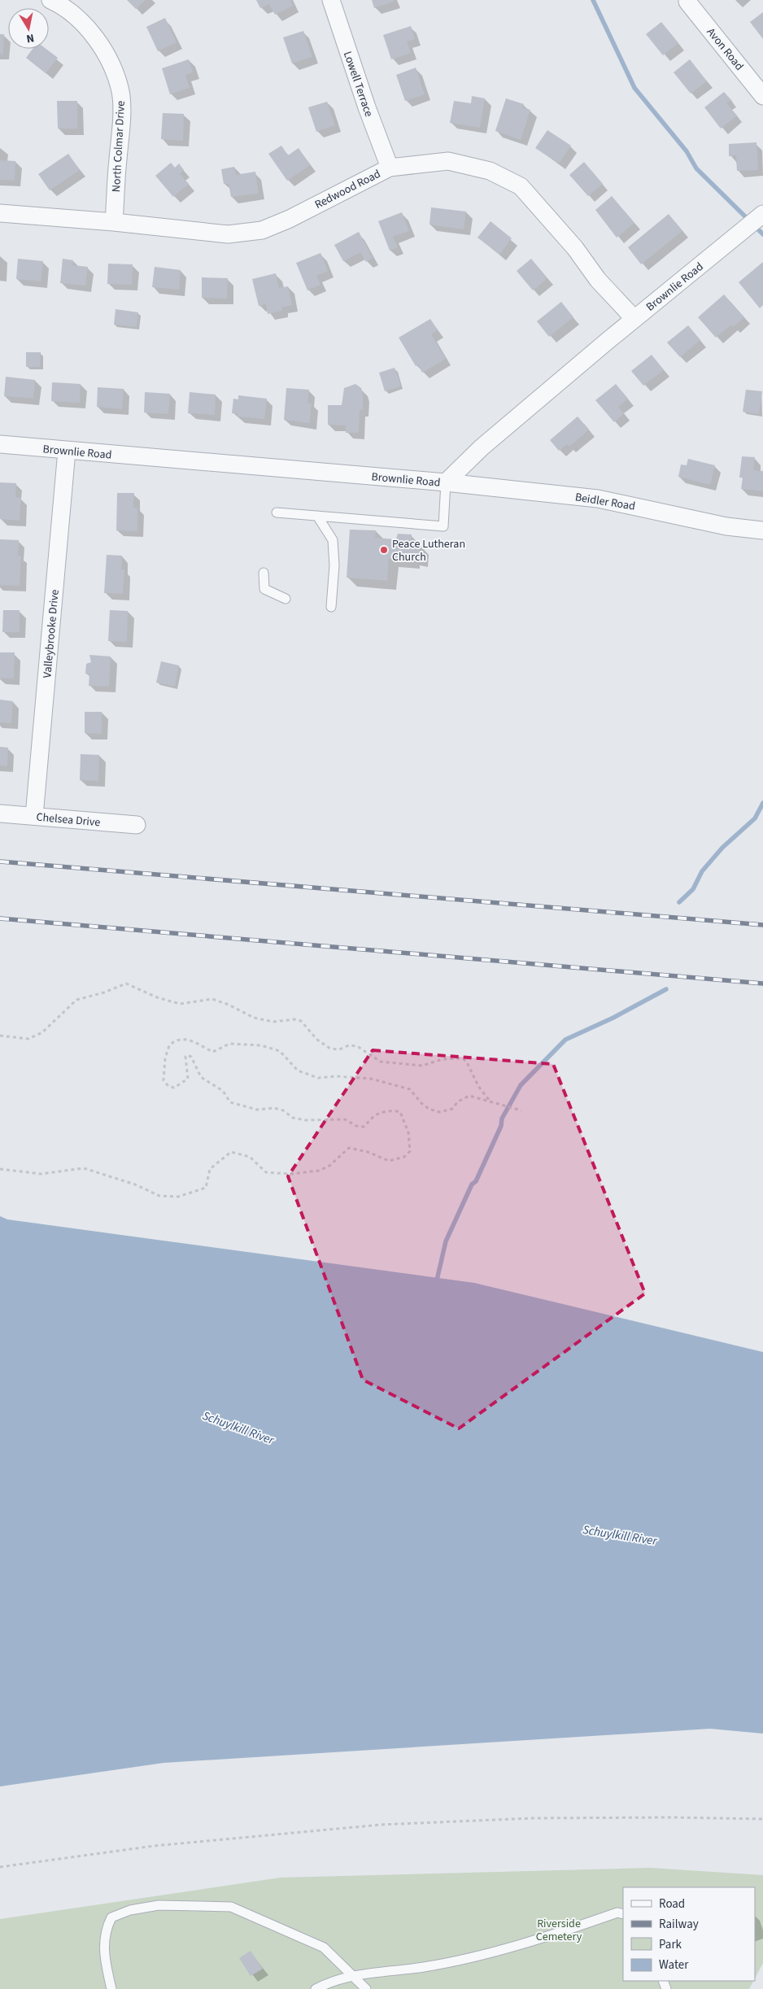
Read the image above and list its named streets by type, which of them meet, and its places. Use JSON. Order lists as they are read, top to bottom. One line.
{"streets":{"street":["Avon Road","Lowell Terrace","North Colmar Drive","Redwood Road","Brownlie Road","Beidler Road","Valleybrooke Drive","Chelsea Drive"]},"crossings":[["Lowell Terrace","Redwood Road"],["North Colmar Drive","Redwood Road"],["Redwood Road","Brownlie Road"],["Brownlie Road","Beidler Road"],["Brownlie Road","Valleybrooke Drive"],["Valleybrooke Drive","Chelsea Drive"]],"water":["Schuylkill River"],"parks":["Riverside Cemetery"],"places":["Peace Lutheran Church"],"legend":["Road","Railway","Park","Water"],"north":"bottom"}
